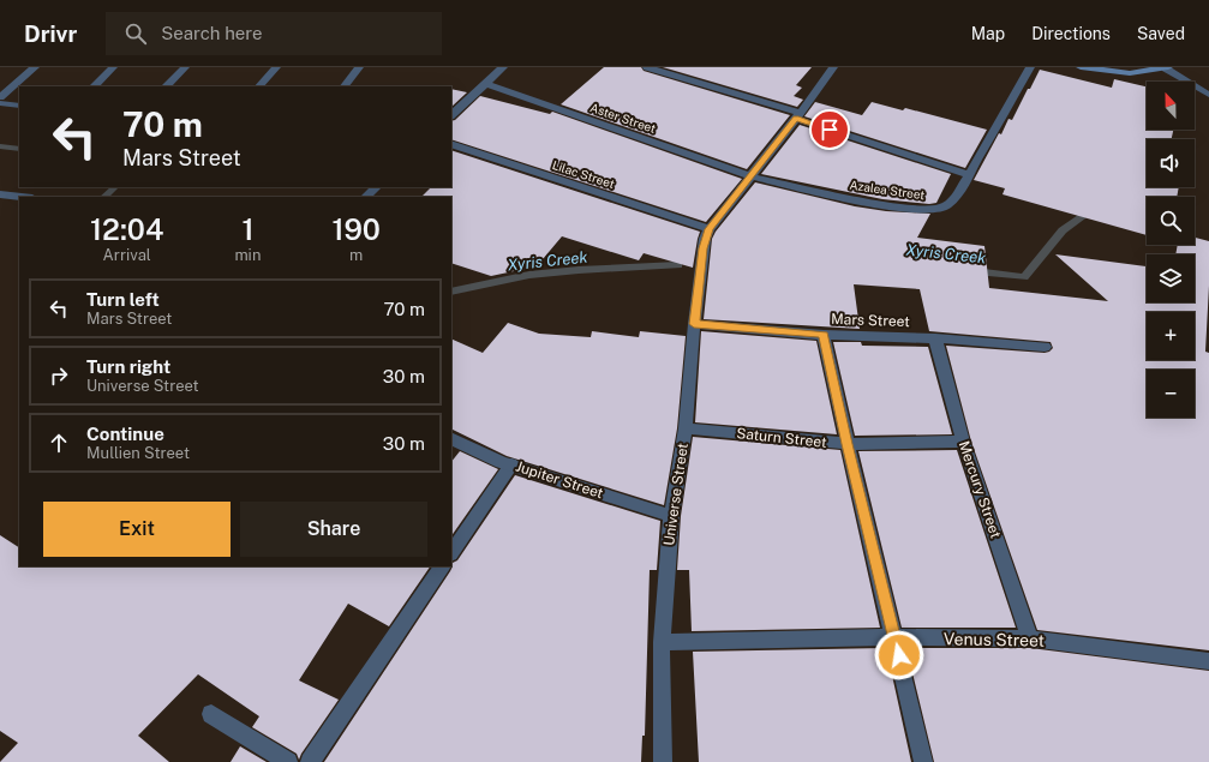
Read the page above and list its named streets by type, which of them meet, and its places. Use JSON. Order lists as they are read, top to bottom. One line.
{"streets":{"street":["Aster Street","Lilac Street","Azalea Street","Mars Street","Saturn Street","Jupiter Street","Mercury Street","Universe Street","Venus Street"]},"crossings":[["Aster Street","Azalea Street"],["Lilac Street","Universe Street"],["Mars Street","Mercury Street"],["Mars Street","Universe Street"],["Saturn Street","Mercury Street"],["Saturn Street","Universe Street"],["Jupiter Street","Universe Street"],["Mercury Street","Venus Street"],["Universe Street","Venus Street"]],"water":["Xyris Creek"],"north":"top","page":{"header":"Drivr","search":"Search here","nav":["Map","Directions","Saved"],"map_buttons":["+","−"],"turn":["70 m","Mars Street"],"eta":["12:04","Arrival","1","min","190","m"],"list":[{"name":"Turn left","note":"Mars Street","value":"70 m"},{"name":"Turn right","note":"Universe Street","value":"30 m"},{"name":"Continue","note":"Mullien Street","value":"30 m"}],"buttons":["Exit","Share"]}}
